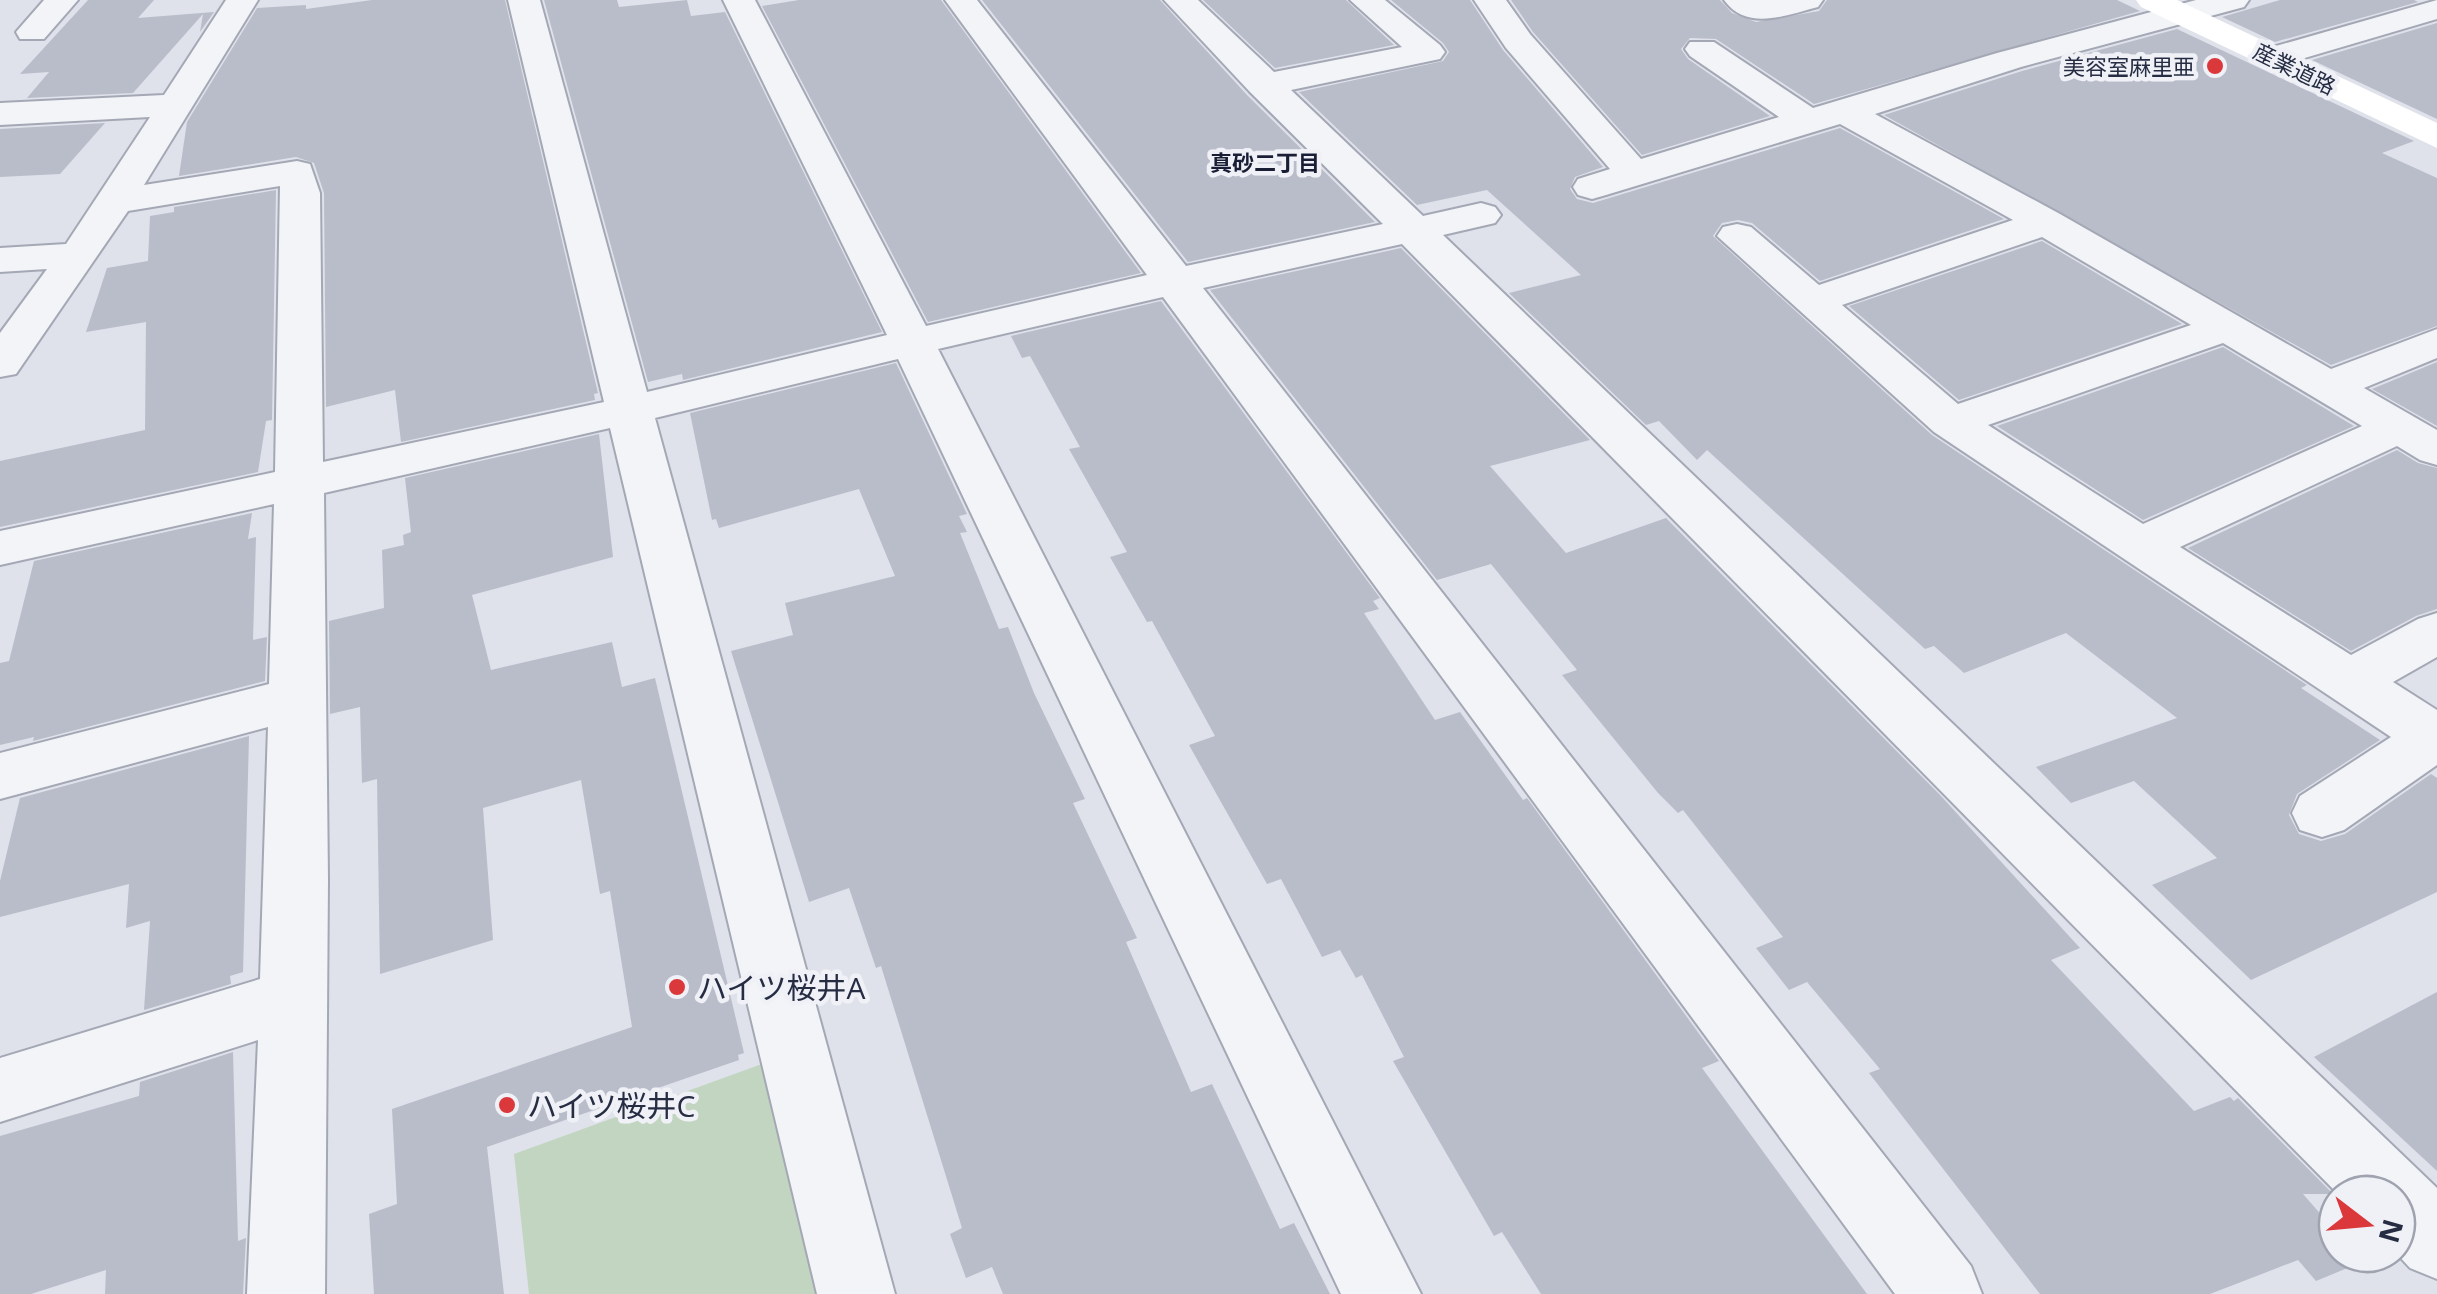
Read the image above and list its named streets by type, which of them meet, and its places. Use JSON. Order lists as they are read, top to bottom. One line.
{"streets":{"street":["産業道路"]},"districts":["真砂二丁目"],"places":["美容室麻里亜","ハイツ桜井A","ハイツ桜井C"],"north":"right"}
